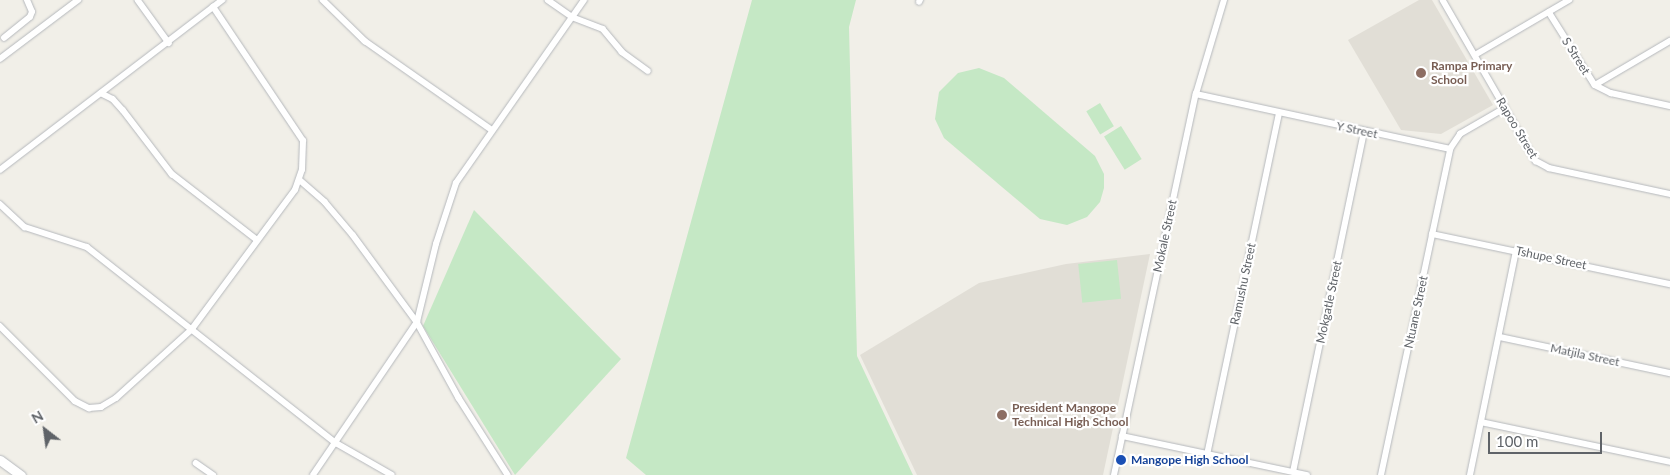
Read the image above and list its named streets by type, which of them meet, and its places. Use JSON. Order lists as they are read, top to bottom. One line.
{"streets":{"street":["S Street","Rapoo Street","Y Street","Mokale Street","Tshupe Street","Ramushu Street","Mokgatle Street","Ntuane Street","Matjila Street"]},"crossings":[["Y Street","Mokale Street"],["Y Street","Ramushu Street"],["Y Street","Mokgatle Street"],["Y Street","Ntuane Street"],["Tshupe Street","Ntuane Street"]],"places":["Rampa Primary School","President Mangope Technical High School","Mangope High School"],"scale_bar":"100 m","north":"top left"}
